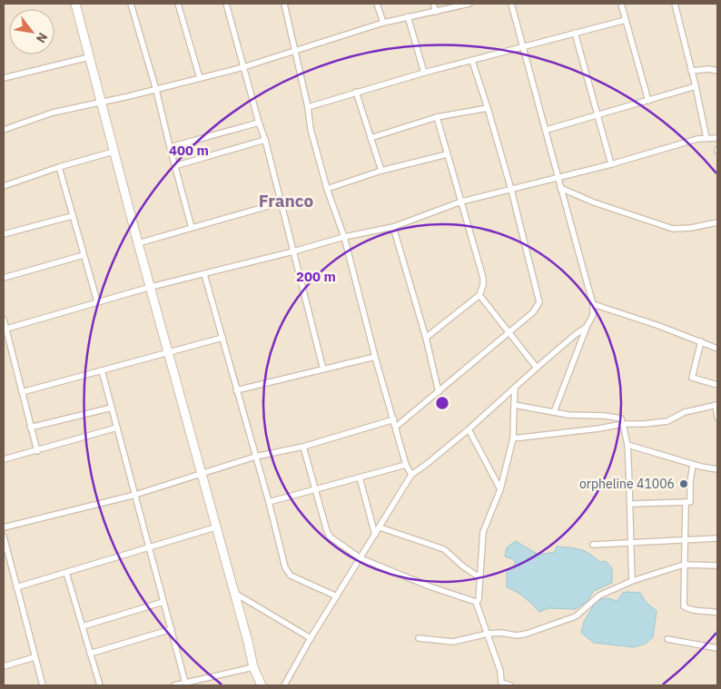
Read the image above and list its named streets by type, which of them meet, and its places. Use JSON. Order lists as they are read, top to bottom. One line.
{"districts":["Franco"],"places":["orpheline 41006"],"north":"bottom right","rings":["400 m","200 m"]}
